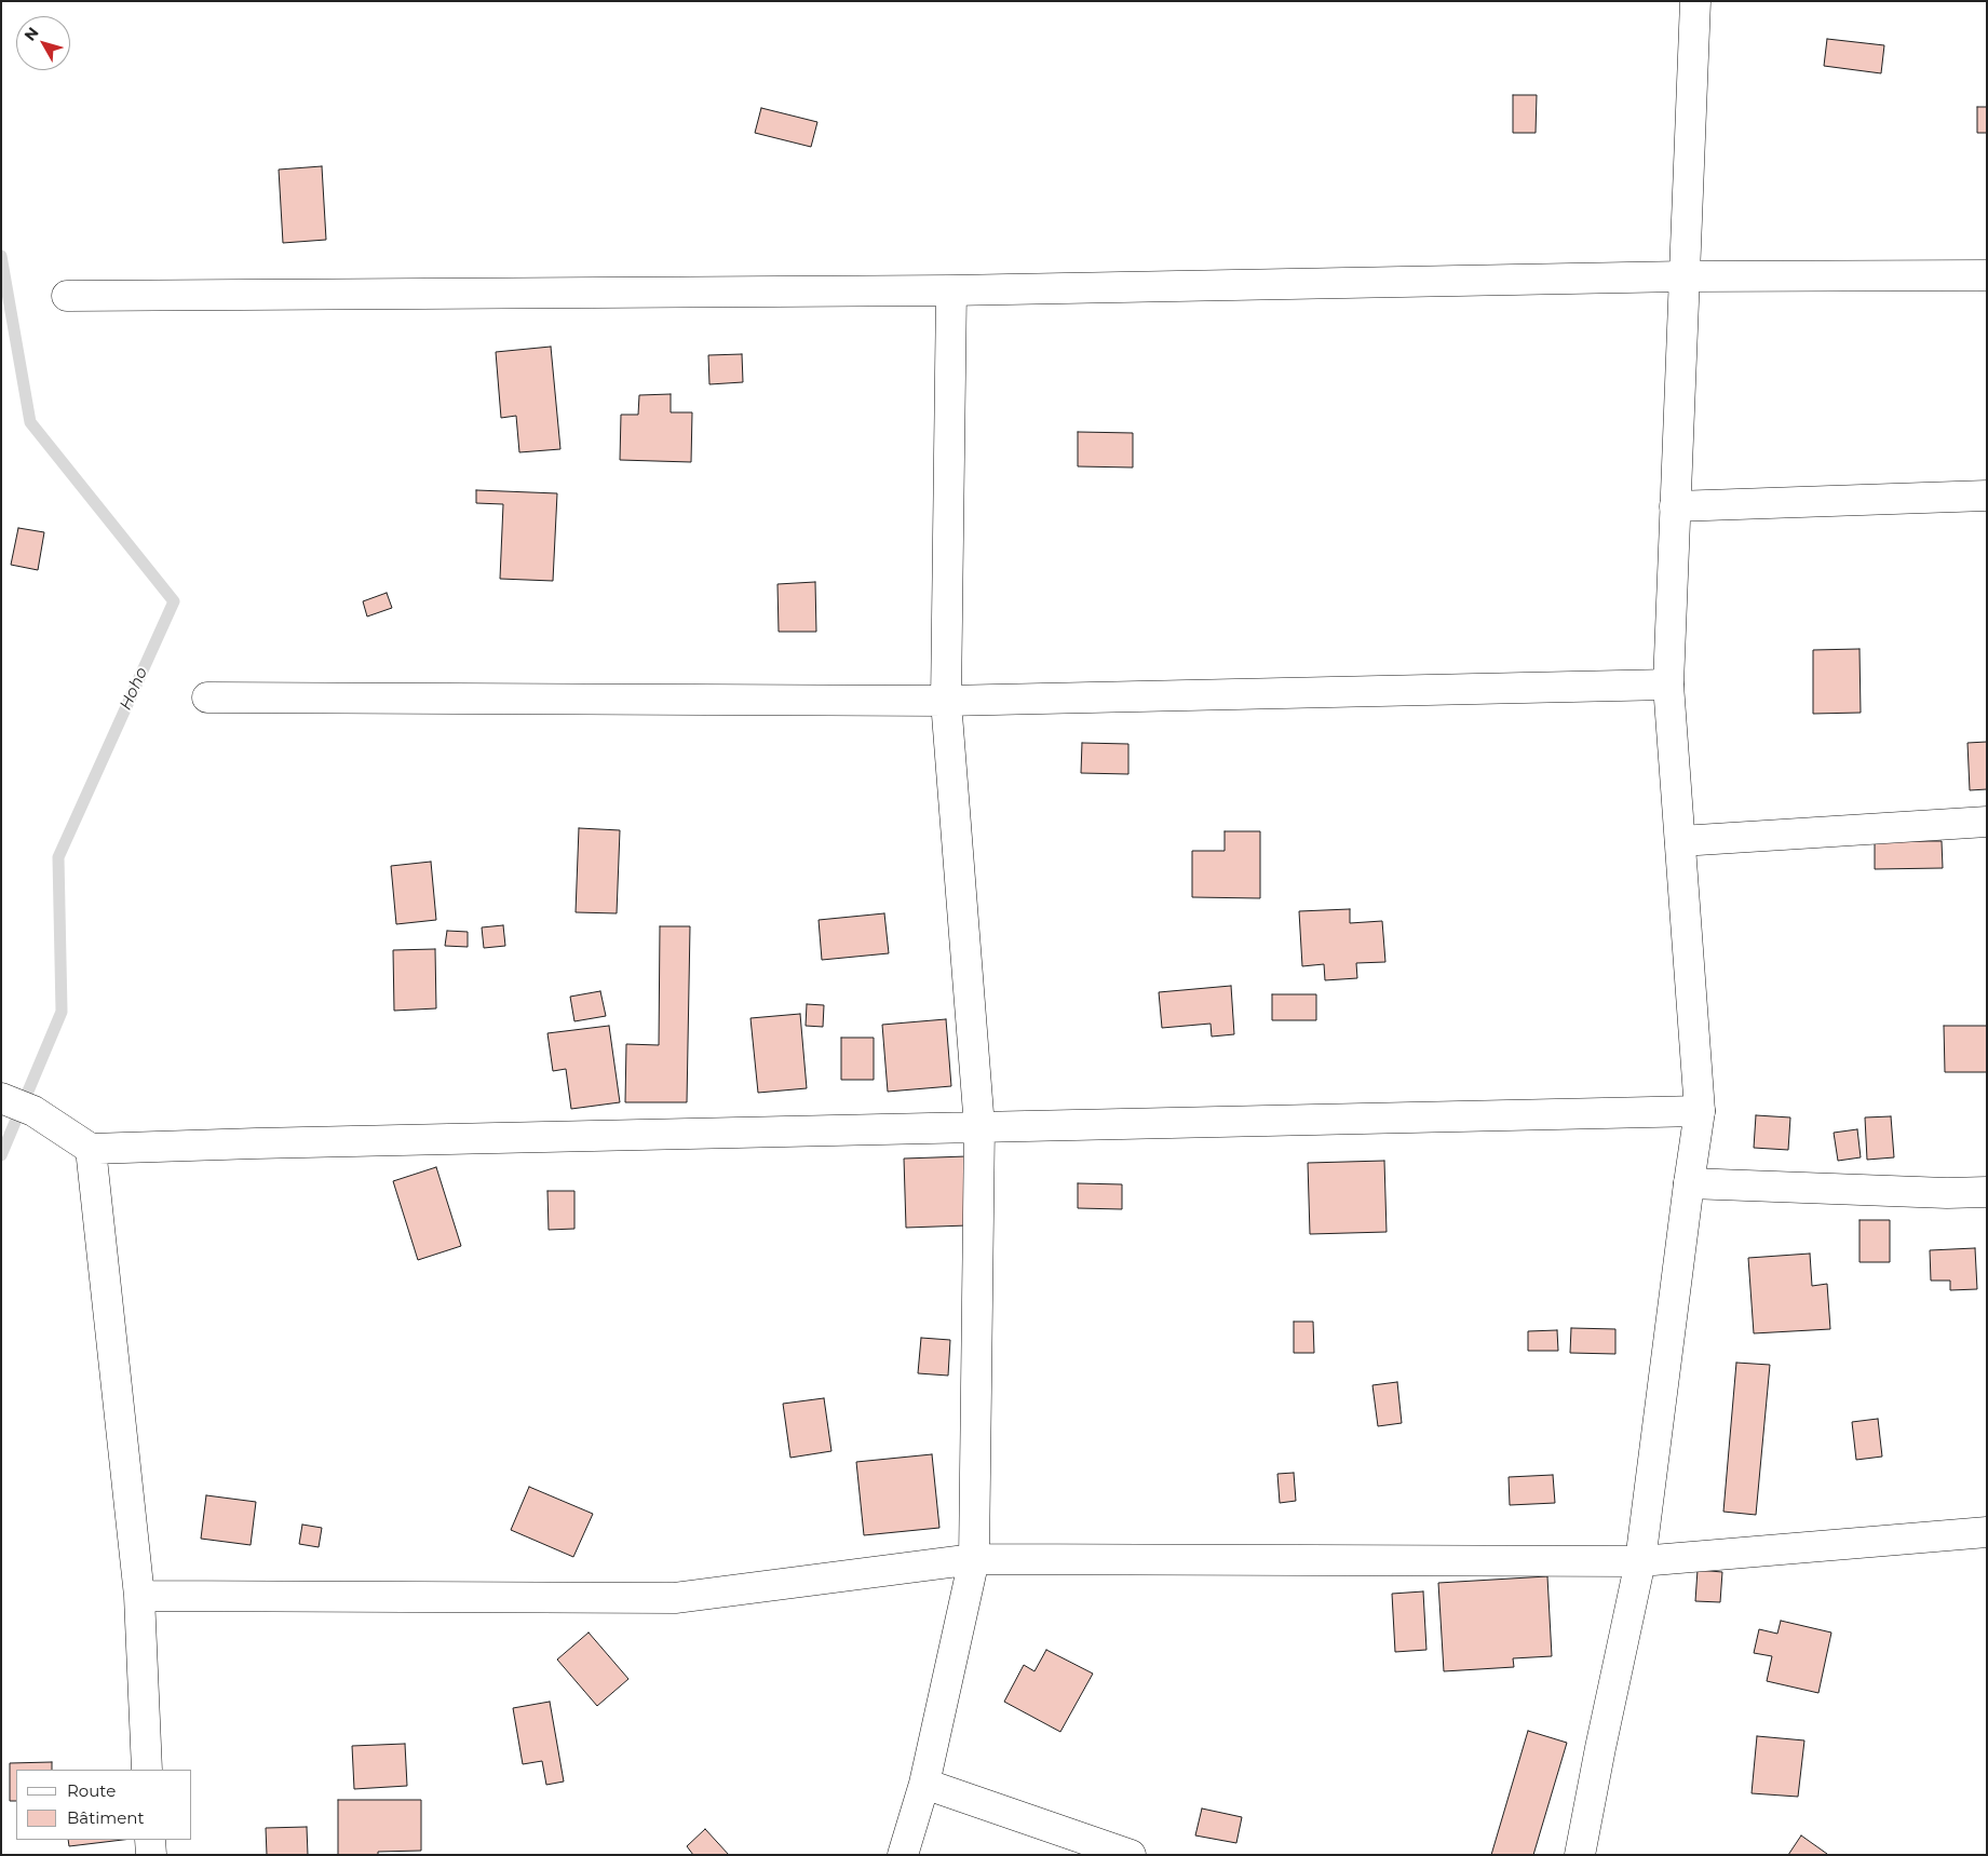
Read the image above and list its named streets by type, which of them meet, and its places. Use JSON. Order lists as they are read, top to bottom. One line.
{"water":["Hoho"],"legend":["Route","Bâtiment"],"north":"top left"}
